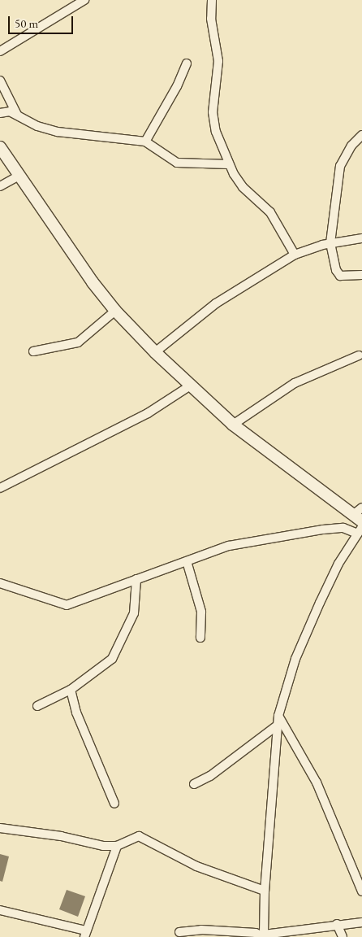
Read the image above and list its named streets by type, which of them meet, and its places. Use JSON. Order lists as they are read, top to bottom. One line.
{"scale_bar":"50 m"}
